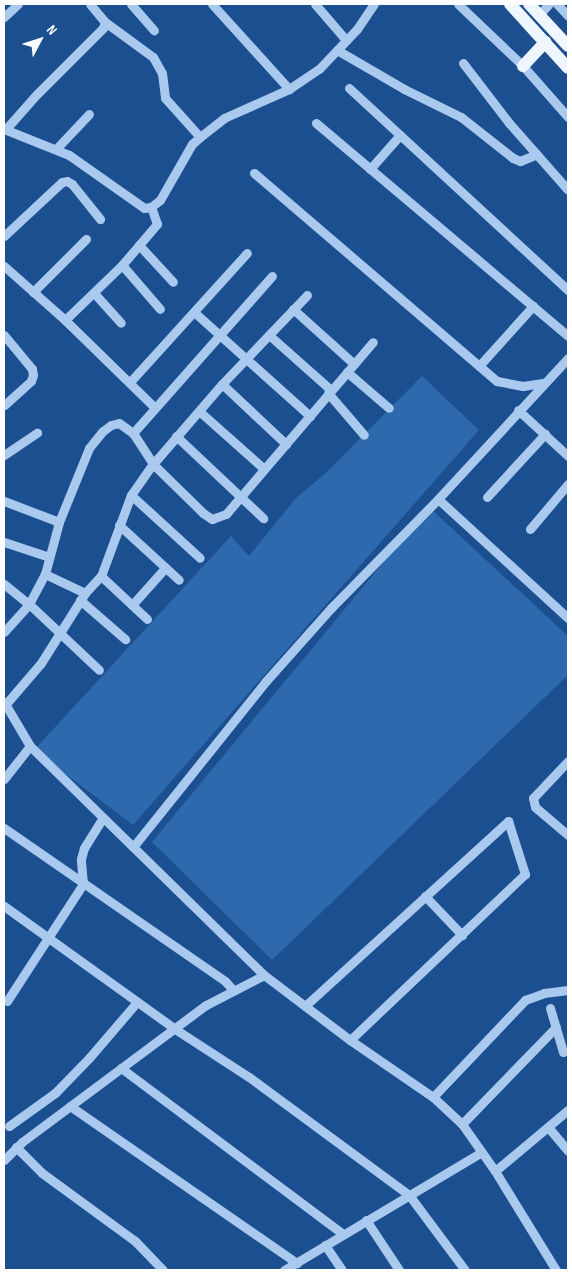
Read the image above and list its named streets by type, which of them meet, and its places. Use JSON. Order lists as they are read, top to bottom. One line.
{"north":"top right"}
